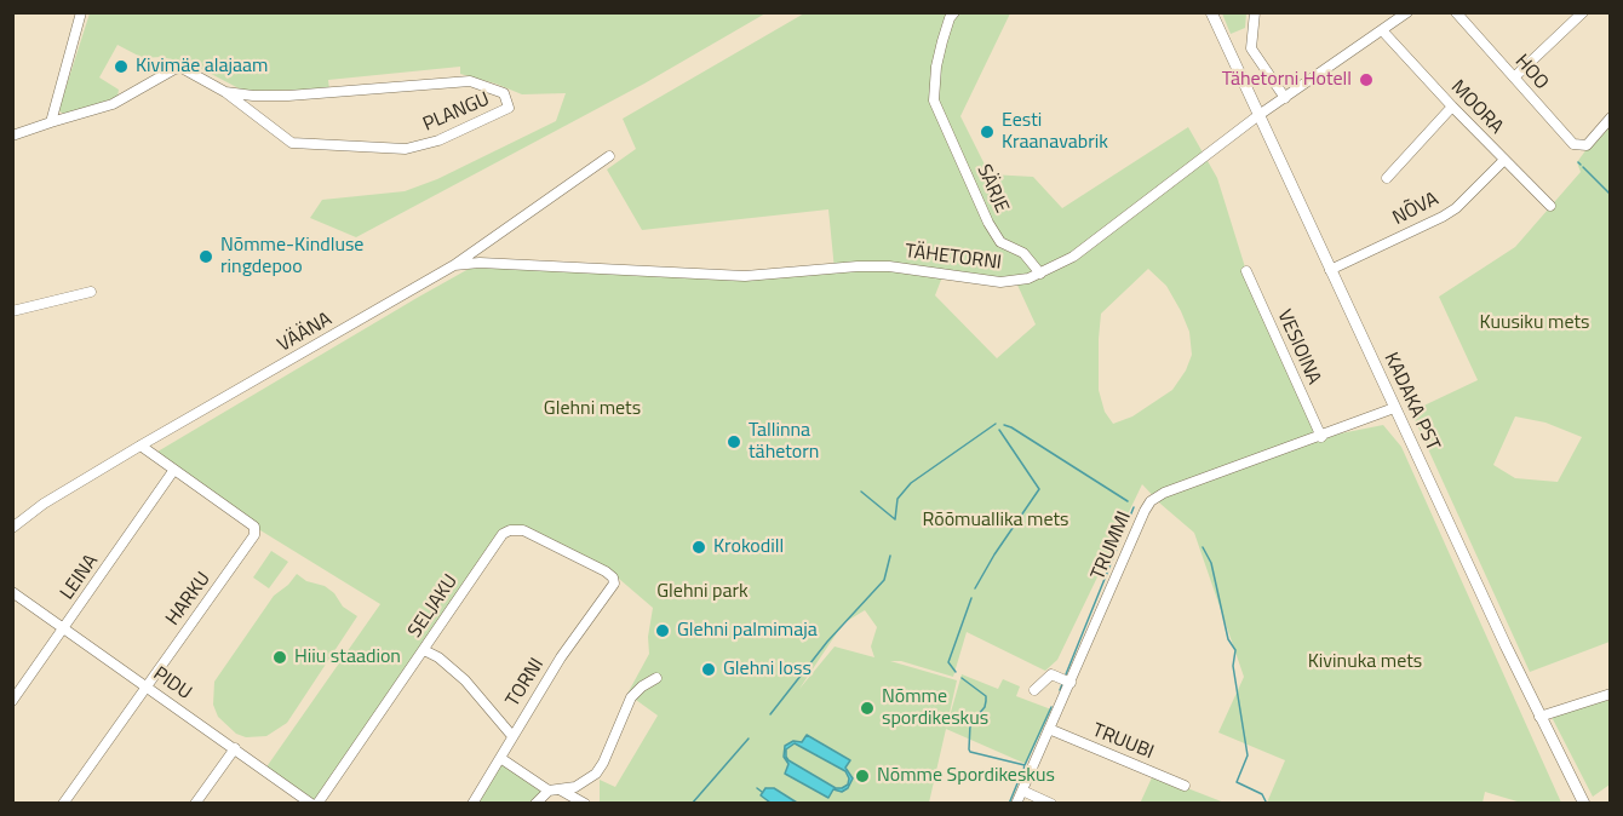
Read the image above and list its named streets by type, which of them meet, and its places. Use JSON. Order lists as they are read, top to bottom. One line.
{"streets":{"main road":["KADAKA PST"],"street":["HOO","MOORA","PLANGU","SÄRJE","NÕVA","TÄHETORNI","VÄÄNA","VESIOINA","TRUMMI","LEINA","HARKU","SELJAKU","TORNI","PIDU","TRUUBI"]},"crossings":[["MOORA","NÕVA"],["MOORA","TÄHETORNI"],["SÄRJE","TÄHETORNI"],["NÕVA","KADAKA PST"],["TÄHETORNI","VÄÄNA"],["TÄHETORNI","KADAKA PST"],["VÄÄNA","HARKU"],["VESIOINA","TRUMMI"],["KADAKA PST","TRUMMI"],["TRUMMI","TRUUBI"],["LEINA","HARKU"],["LEINA","PIDU"],["HARKU","PIDU"],["SELJAKU","TORNI"]],"parks":["Kuusiku mets","Glehni mets","Rõõmuallika mets","Glehni park","Kivinuka mets"],"places":["Kivimäe alajaam","Tähetorni Hotell","Eesti Kraanavabrik","Nõmme-Kindluse ringdepoo","Tallinna tähetorn","Krokodill","Glehni palmimaja","Hiiu staadion","Glehni loss","Nõmme spordikeskus","Nõmme Spordikeskus"]}
